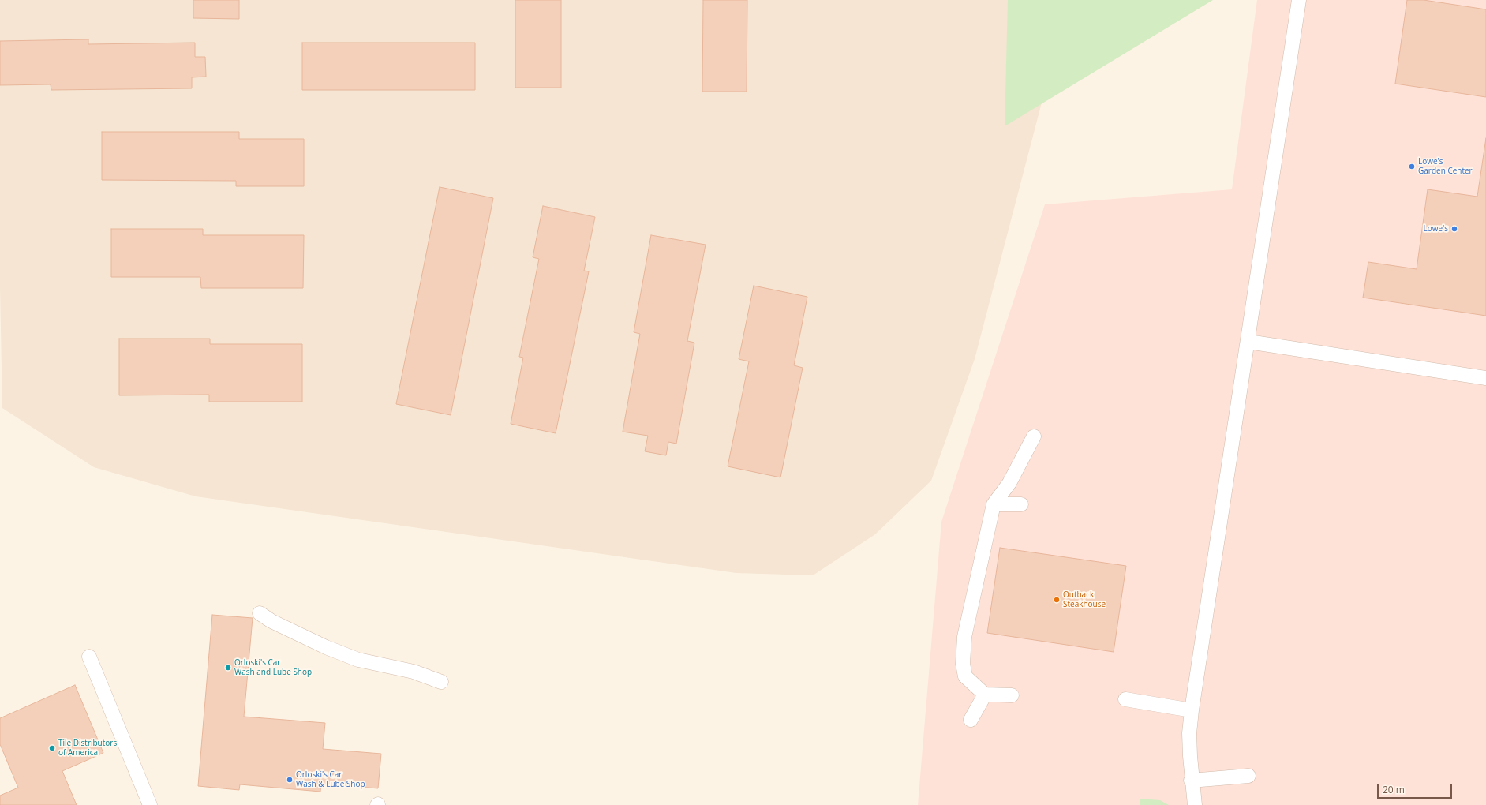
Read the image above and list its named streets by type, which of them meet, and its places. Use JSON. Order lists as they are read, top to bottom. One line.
{"places":["Lowe's Garden Center","Lowe's","Outback Steakhouse","Orloski's Car Wash and Lube Shop","Tile Distributors of America","Orloski's Car Wash & Lube Shop"],"scale_bar":"20 m"}
